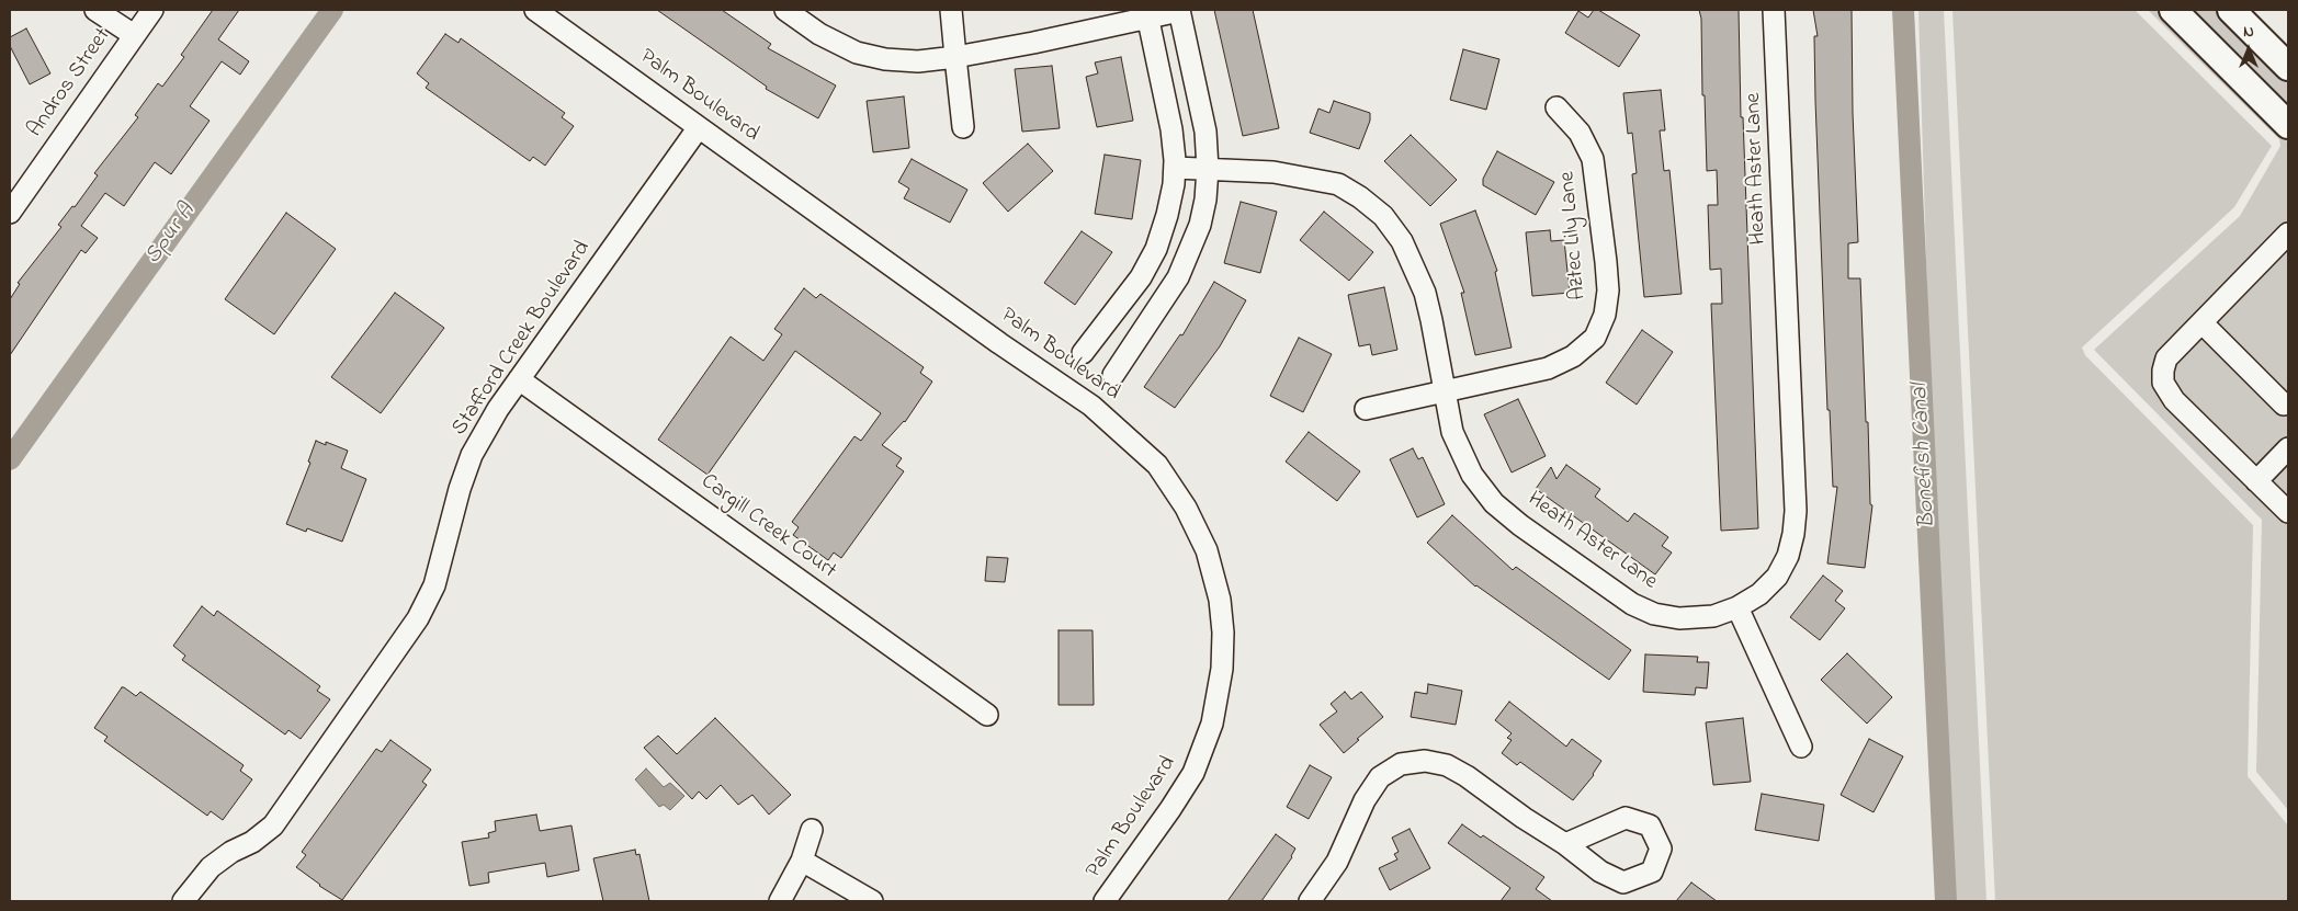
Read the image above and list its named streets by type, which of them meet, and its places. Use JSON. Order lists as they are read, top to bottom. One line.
{"streets":{"street":["Andros Street","Palm Boulevard","Heath Aster Lane","Aztec Lily Lane","Stafford Creek Boulevard","Cargill Creek Court"]},"crossings":[["Palm Boulevard","Stafford Creek Boulevard"],["Heath Aster Lane","Aztec Lily Lane"],["Stafford Creek Boulevard","Cargill Creek Court"]],"water":["Spur A","Bonefish Canal"],"north":"top"}
